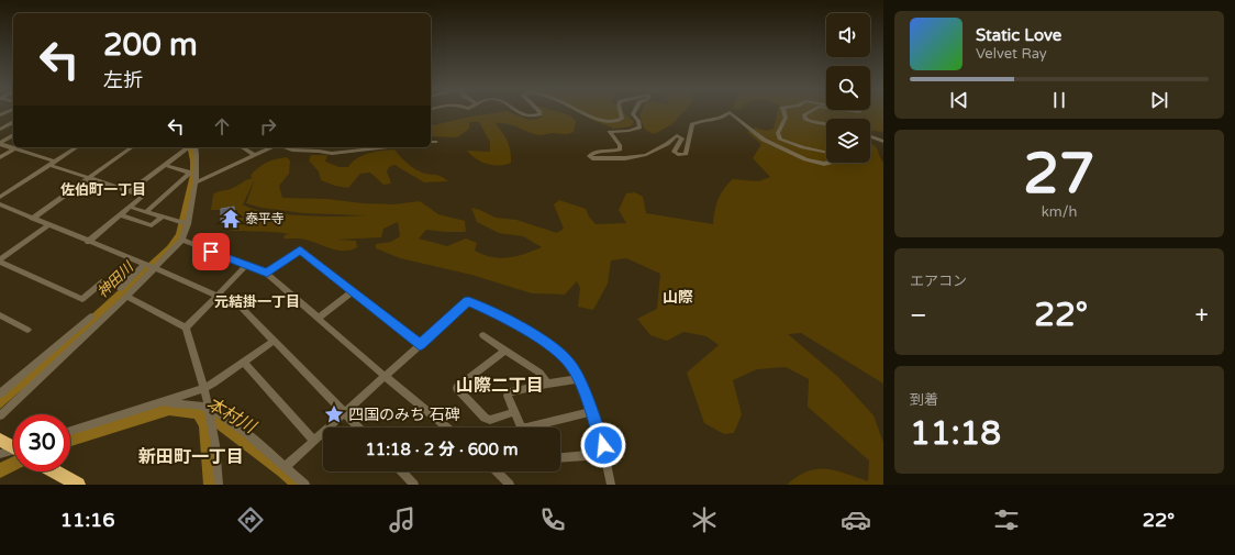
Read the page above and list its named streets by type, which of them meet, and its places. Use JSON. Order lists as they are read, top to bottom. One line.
{"districts":["佐伯町一丁目","山際","元結掛一丁目","山際二丁目","新田町一丁目"],"water":["神田川","本村川"],"places":{"temple":["泰平寺"],"place":["四国のみち 石碑"]},"page":{"turn":["200 m","左折"],"song":["Static Love","Velvet Ray"],"tile":[["27","km/h"],"エアコン",["到着","11:18"]],"heat":["−","22°","+"],"limit":"30","trip":"11:18 · 2 分 · 600 m","tabs":["11:16","22°"]}}
